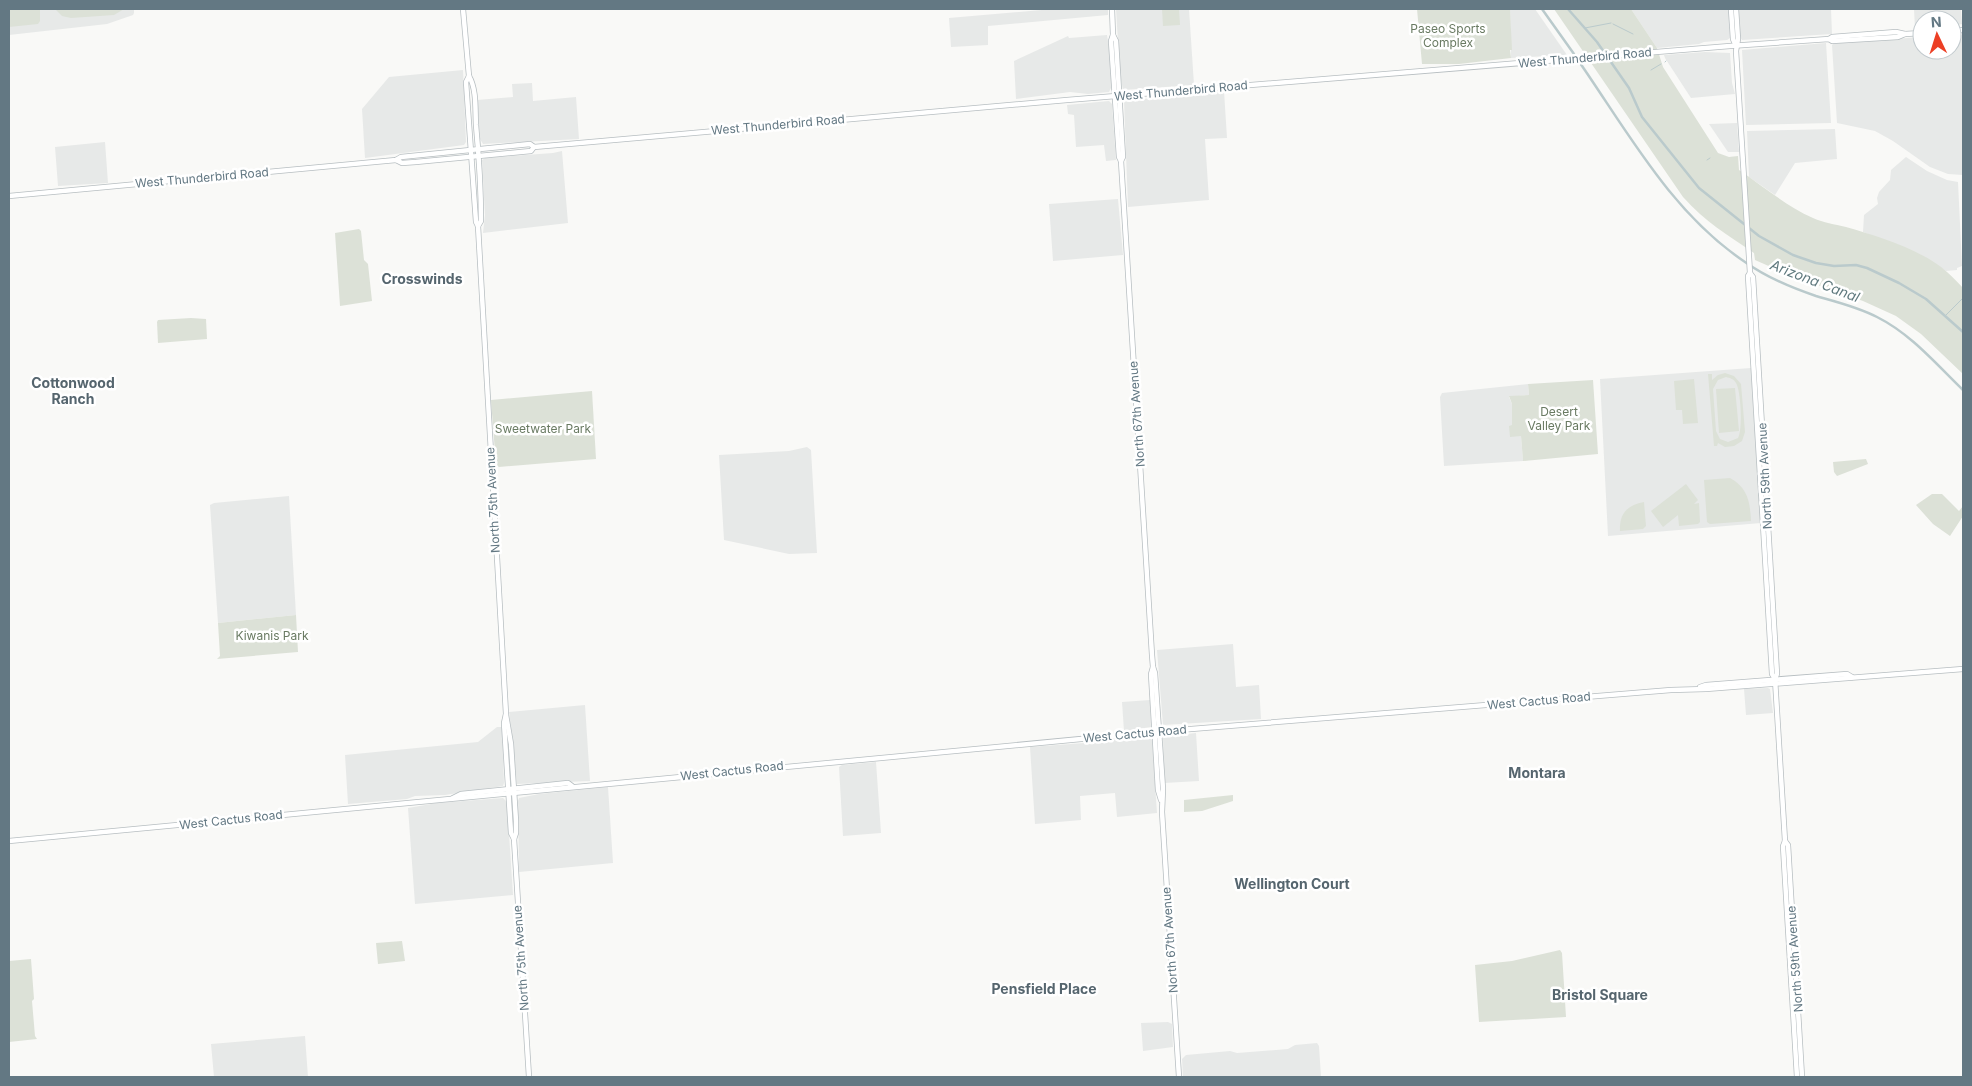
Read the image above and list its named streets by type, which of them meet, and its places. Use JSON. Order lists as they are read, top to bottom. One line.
{"streets":{"main road":["West Thunderbird Road","North 67th Avenue","North 59th Avenue","North 75th Avenue","West Cactus Road"]},"crossings":[["West Thunderbird Road","North 67th Avenue"],["West Thunderbird Road","North 59th Avenue"],["West Thunderbird Road","North 75th Avenue"],["North 67th Avenue","West Cactus Road"],["North 59th Avenue","West Cactus Road"],["North 75th Avenue","West Cactus Road"]],"districts":["Crosswinds","Cottonwood Ranch","Montara","Wellington Court","Pensfield Place","Bristol Square"],"water":["Arizona Canal"],"parks":["Paseo Sports Complex","Desert Valley Park","Sweetwater Park","Kiwanis Park"],"north":"top"}
